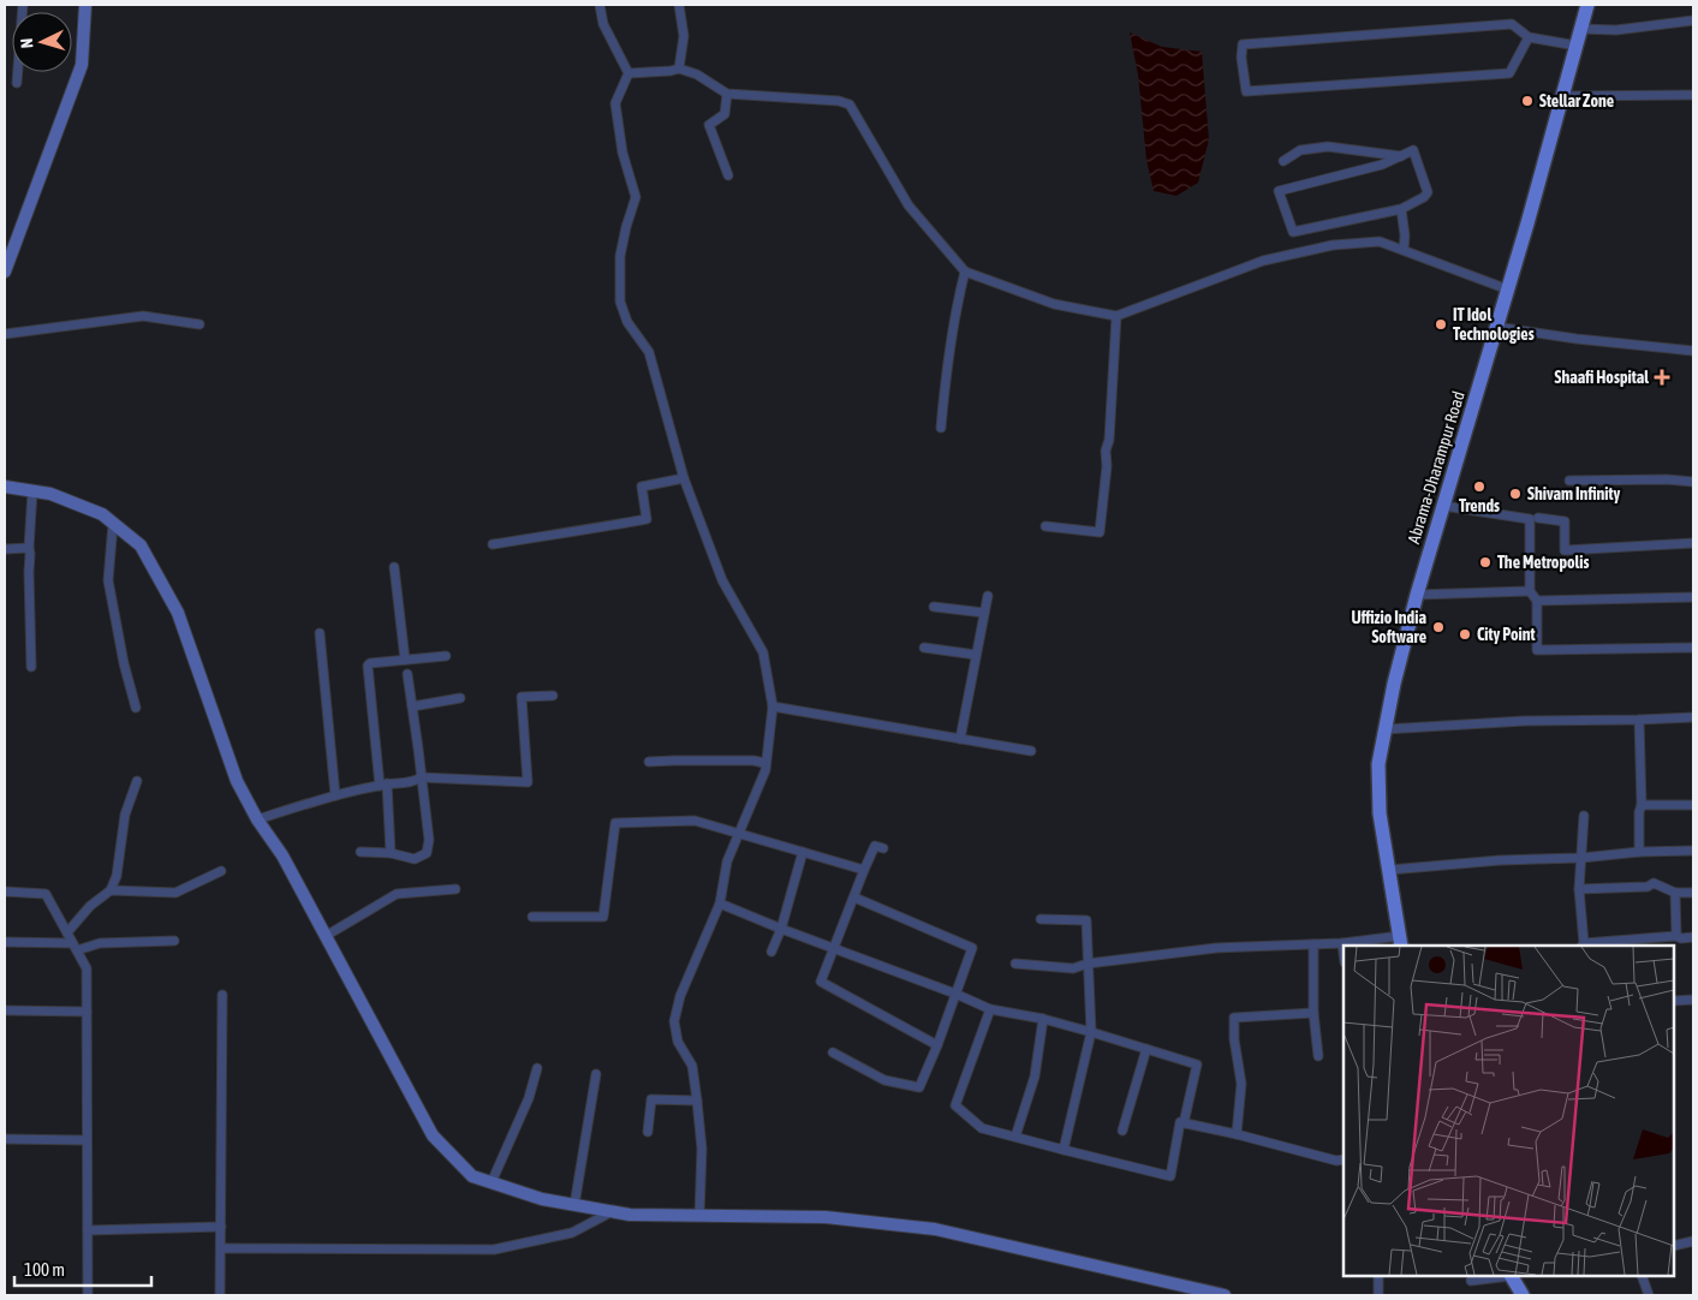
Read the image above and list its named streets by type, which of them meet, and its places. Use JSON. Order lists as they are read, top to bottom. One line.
{"streets":{"main road":["Abrama-Dharampur Road"]},"places":{"other":["Stellar Zone","IT Idol Technologies","Trends","Shivam Infinity","The Metropolis","Uffizio India Software","City Point"],"health":["Shaafi Hospital"]},"scale_bar":"100 m","north":"left"}
